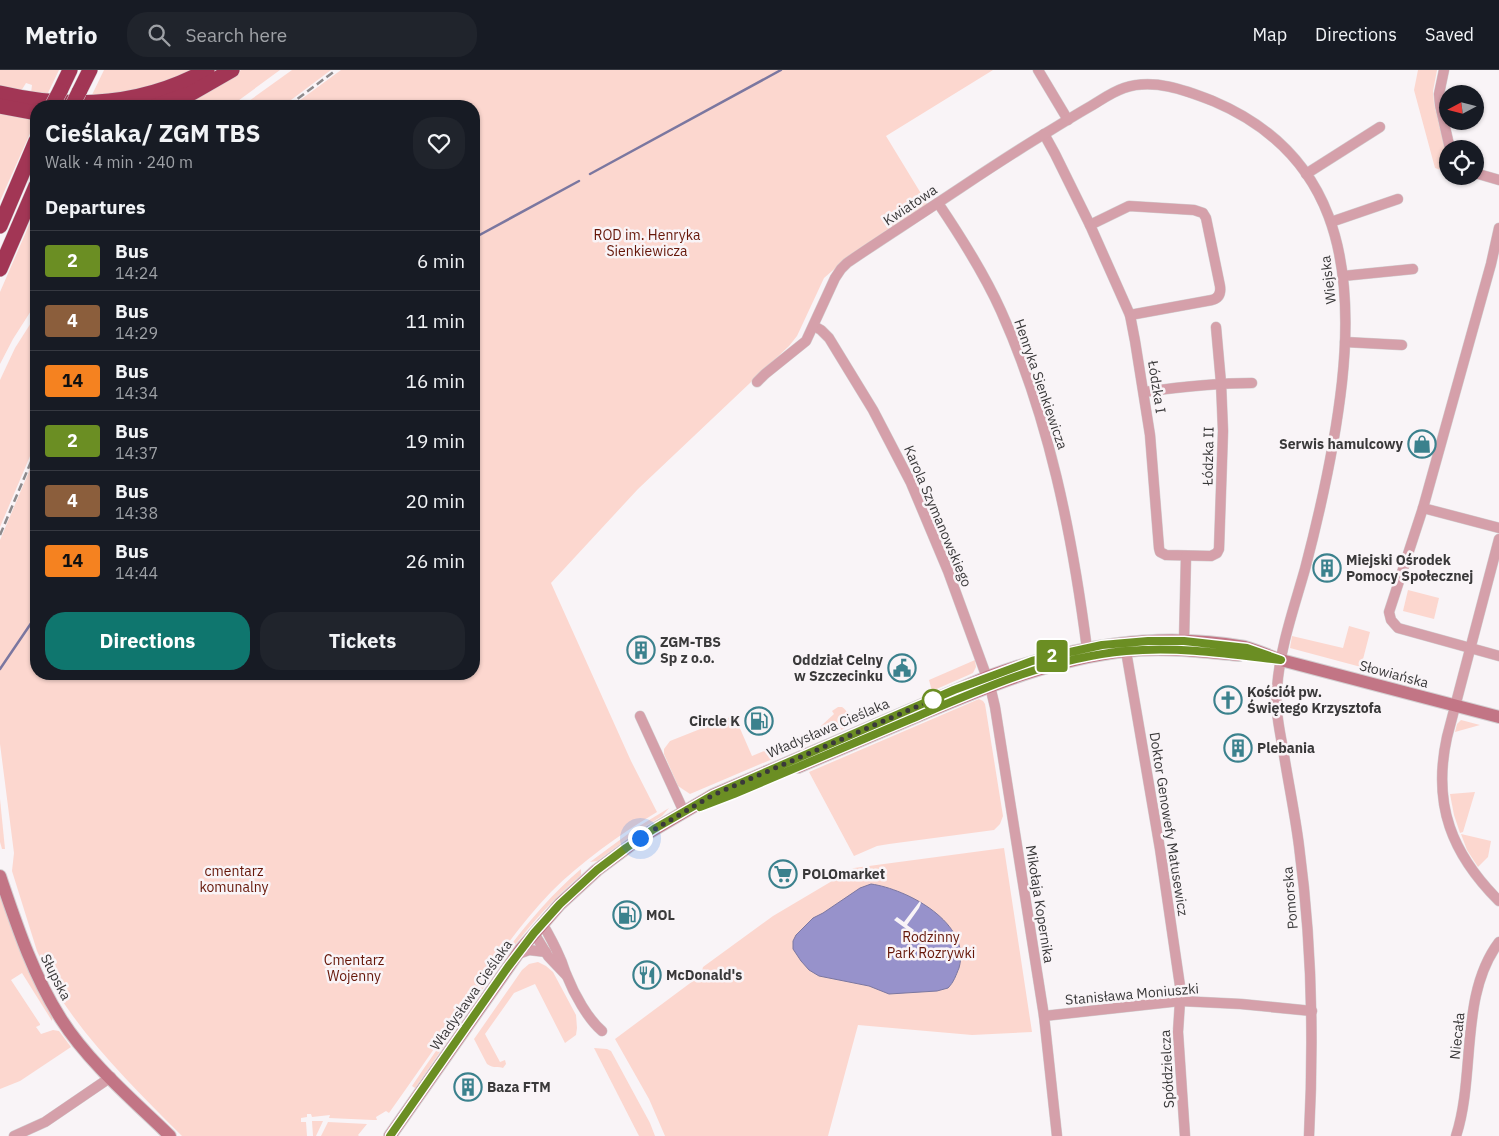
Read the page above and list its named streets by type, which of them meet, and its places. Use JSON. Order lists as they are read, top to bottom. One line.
{"streets":{"street":["Kwiatowa","Wiejska","Henryka Sienkiewicza","Łódzka I","Łódzka II","Karola Szymanowskiego","Słowiańska","Władysława Cieślaka","Doktor Genowefy Matusewicz","Pomorska","Mikołaja Kopernika","Słupska","Stanisława Moniuszki","Niecała","Spółdzielcza"]},"crossings":[["Kwiatowa","Wiejska"],["Kwiatowa","Henryka Sienkiewicza"],["Kwiatowa","Łódzka I"],["Kwiatowa","Karola Szymanowskiego"],["Wiejska","Słowiańska"],["Wiejska","Pomorska"],["Henryka Sienkiewicza","Słowiańska"],["Łódzka I","Łódzka II"],["Karola Szymanowskiego","Słowiańska"],["Karola Szymanowskiego","Władysława Cieślaka"],["Karola Szymanowskiego","Mikołaja Kopernika"],["Słowiańska","Władysława Cieślaka"],["Słowiańska","Doktor Genowefy Matusewicz"],["Słowiańska","Pomorska"],["Słowiańska","Mikołaja Kopernika"],["Władysława Cieślaka","Mikołaja Kopernika"],["Doktor Genowefy Matusewicz","Stanisława Moniuszki"],["Doktor Genowefy Matusewicz","Spółdzielcza"],["Pomorska","Stanisława Moniuszki"],["Mikołaja Kopernika","Stanisława Moniuszki"],["Stanisława Moniuszki","Spółdzielcza"]],"parks":["ROD im. Henryka Sienkiewicza","cmentarz komunalny","Rodzinny Park Rozrywki","Cmentarz Wojenny"],"places":{"shop":["Serwis hamulcowy"],"building":["Miejski Ośrodek Pomocy Społecznej","ZGM-TBS Sp z o.o.","Plebania","Baza FTM"],"public building":["Oddział Celny w Szczecinku"],"church":["Kościół pw. Świętego Krzysztofa"],"fuel station":["Circle K","MOL"],"supermarket":["POLOmarket"],"restaurant":["McDonald's"]},"lines":["bus line 2"],"north":"left","page":{"header":"Metrio","search":"Search here","nav":["Map","Directions","Saved"],"on_map":"2","heading":[["Cieślaka/ ZGM TBS","Walk · 4 min · 240 m"],"Departures"],"list":[{"mark":"2","name":"Bus","note":"14:24","value":"6 min"},{"mark":"4","name":"Bus","note":"14:29","value":"11 min"},{"mark":"14","name":"Bus","note":"14:34","value":"16 min"},{"mark":"2","name":"Bus","note":"14:37","value":"19 min"},{"mark":"4","name":"Bus","note":"14:38","value":"20 min"},{"mark":"14","name":"Bus","note":"14:44","value":"26 min"}],"buttons":["Directions","Tickets"]}}
